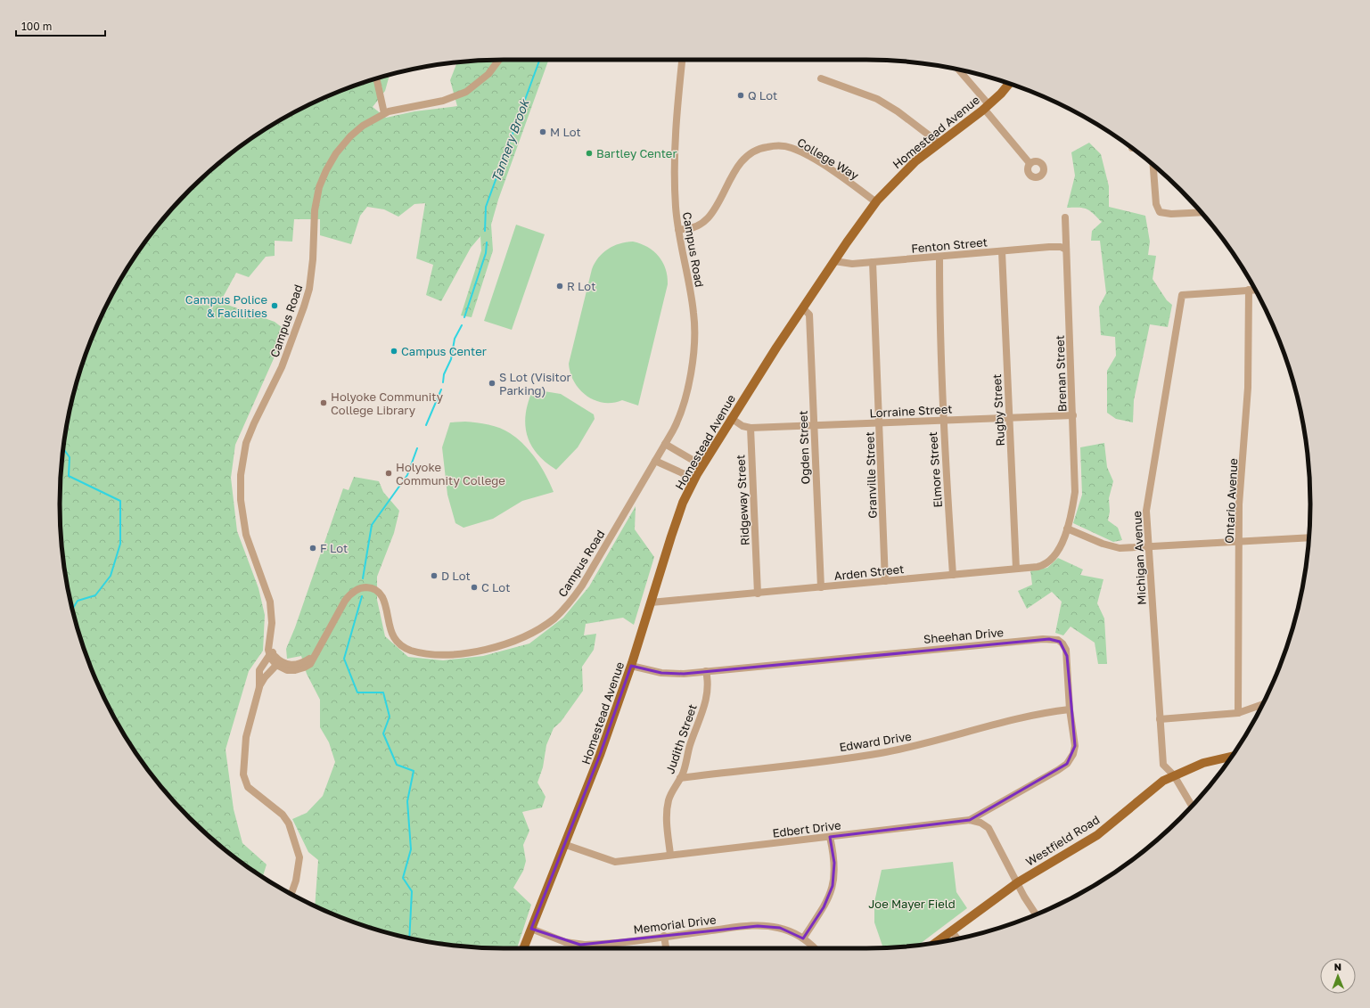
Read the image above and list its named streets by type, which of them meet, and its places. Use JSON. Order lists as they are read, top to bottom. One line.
{"streets":{"main road":["Homestead Avenue","Westfield Road"],"street":["College Way","Fenton Street","Campus Road","Brenan Street","Rugby Street","Lorraine Street","Ogden Street","Elmore Street","Granville Street","Ridgeway Street","Ontario Avenue","Michigan Avenue","Arden Street","Sheehan Drive","Judith Street","Edward Drive","Edbert Drive","Memorial Drive"]},"crossings":[["Homestead Avenue","College Way"],["Homestead Avenue","Fenton Street"],["Homestead Avenue","Ogden Street"],["Homestead Avenue","Arden Street"],["Homestead Avenue","Sheehan Drive"],["Homestead Avenue","Edbert Drive"],["Homestead Avenue","Memorial Drive"],["College Way","Campus Road"],["Fenton Street","Brenan Street"],["Fenton Street","Rugby Street"],["Fenton Street","Elmore Street"],["Fenton Street","Granville Street"],["Brenan Street","Lorraine Street"],["Brenan Street","Arden Street"],["Rugby Street","Lorraine Street"],["Rugby Street","Arden Street"],["Lorraine Street","Ogden Street"],["Lorraine Street","Elmore Street"],["Lorraine Street","Granville Street"],["Lorraine Street","Ridgeway Street"],["Ogden Street","Arden Street"],["Elmore Street","Arden Street"],["Granville Street","Arden Street"],["Ridgeway Street","Arden Street"],["Ontario Avenue","Michigan Avenue"],["Michigan Avenue","Westfield Road"],["Sheehan Drive","Judith Street"],["Sheehan Drive","Edward Drive"],["Sheehan Drive","Edbert Drive"],["Judith Street","Edward Drive"],["Judith Street","Edbert Drive"],["Edbert Drive","Westfield Road"]],"water":["Tannery Brook"],"parks":["Joe Mayer Field"],"places":["Q Lot","M Lot","Bartley Center","R Lot","Campus Police & Facilities","Campus Center","S Lot (Visitor Parking)","Holyoke Community College Library","Holyoke Community College","F Lot","D Lot","C Lot"],"scale_bar":"100 m","north":"top"}
